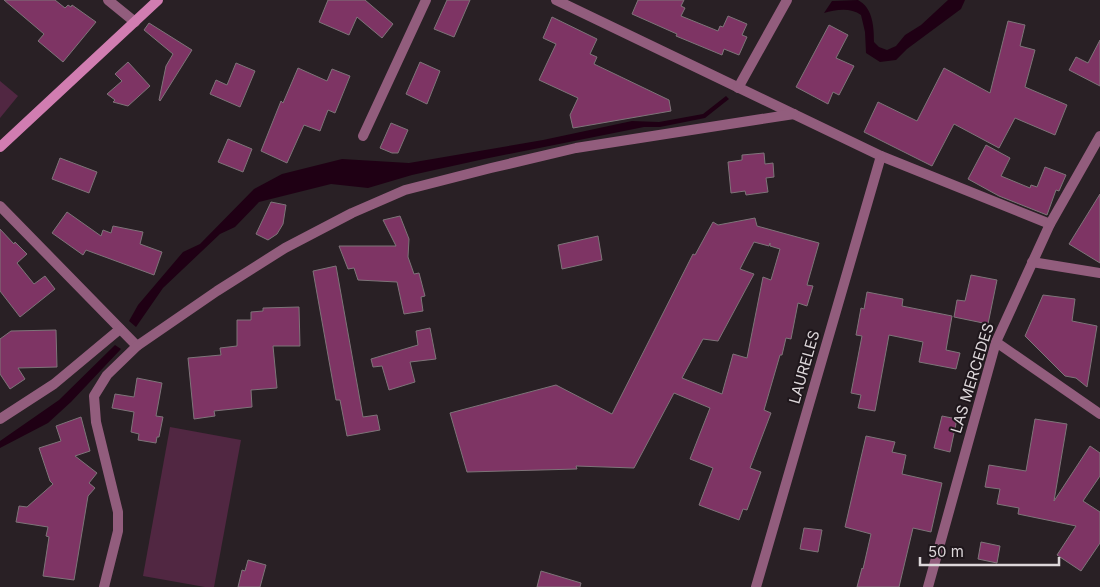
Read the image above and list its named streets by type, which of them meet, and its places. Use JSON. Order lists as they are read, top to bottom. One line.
{"streets":{"street":["LAURELES","LAS MERCEDES"]},"scale_bar":"50 m"}
